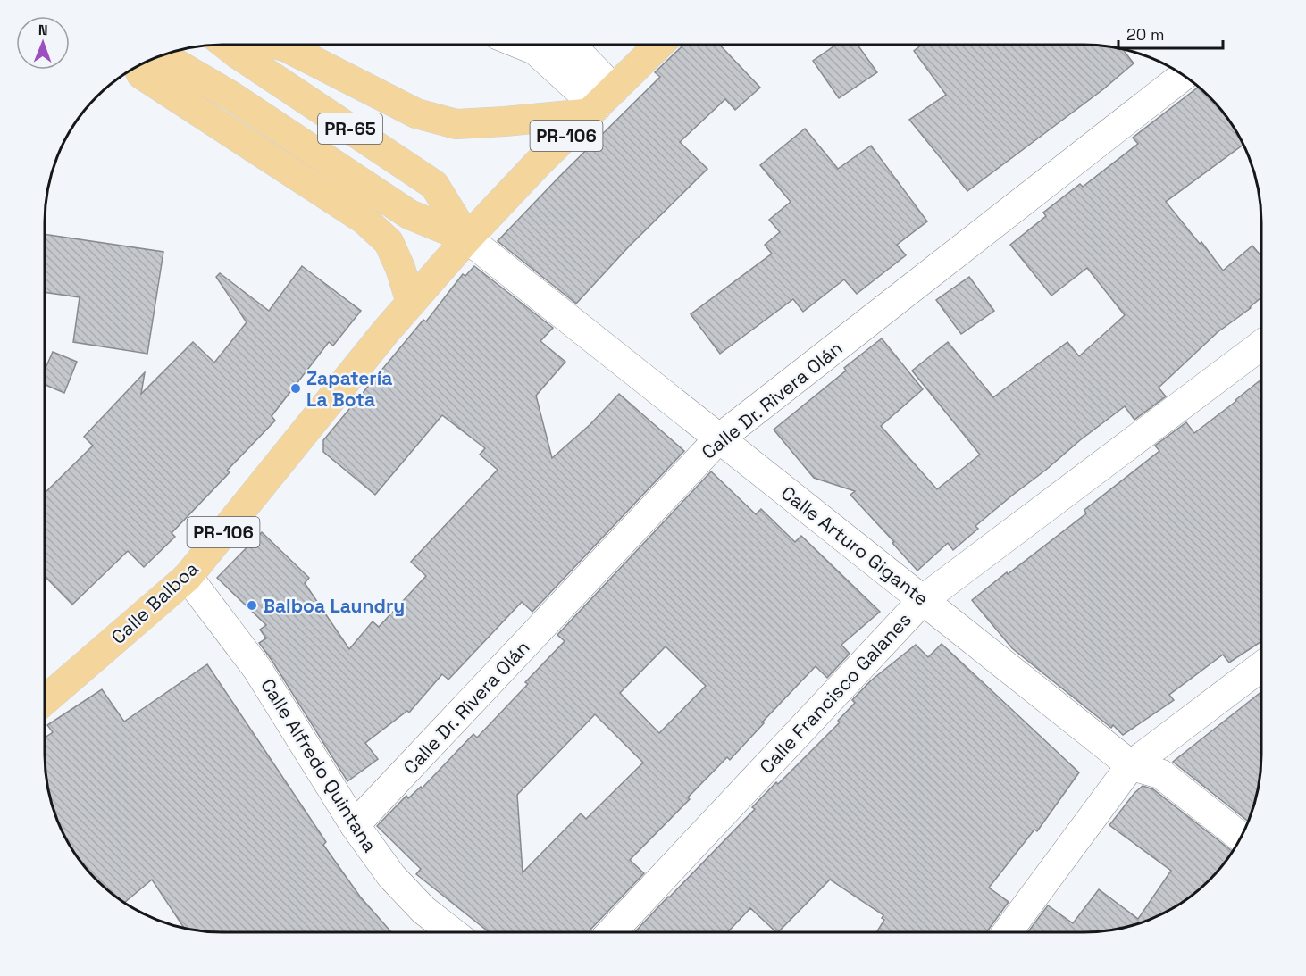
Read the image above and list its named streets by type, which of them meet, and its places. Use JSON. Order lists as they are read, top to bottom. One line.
{"streets":{"main road":["PR-65","PR-106","Calle Balboa"],"street":["Calle Dr. Rivera Olán","Calle Arturo Gigante","Calle Francisco Galanes","Calle Alfredo Quintana"]},"crossings":[["PR-65","PR-106"],["PR-65","Calle Arturo Gigante"],["PR-65","Calle Balboa"],["PR-106","Calle Arturo Gigante"],["PR-106","Calle Balboa"],["Calle Dr. Rivera Olán","Calle Arturo Gigante"],["Calle Dr. Rivera Olán","Calle Alfredo Quintana"],["Calle Arturo Gigante","Calle Balboa"],["Calle Arturo Gigante","Calle Francisco Galanes"],["Calle Balboa","Calle Alfredo Quintana"]],"places":["Zapatería La Bota","Balboa Laundry"],"scale_bar":"20 m","north":"top"}
